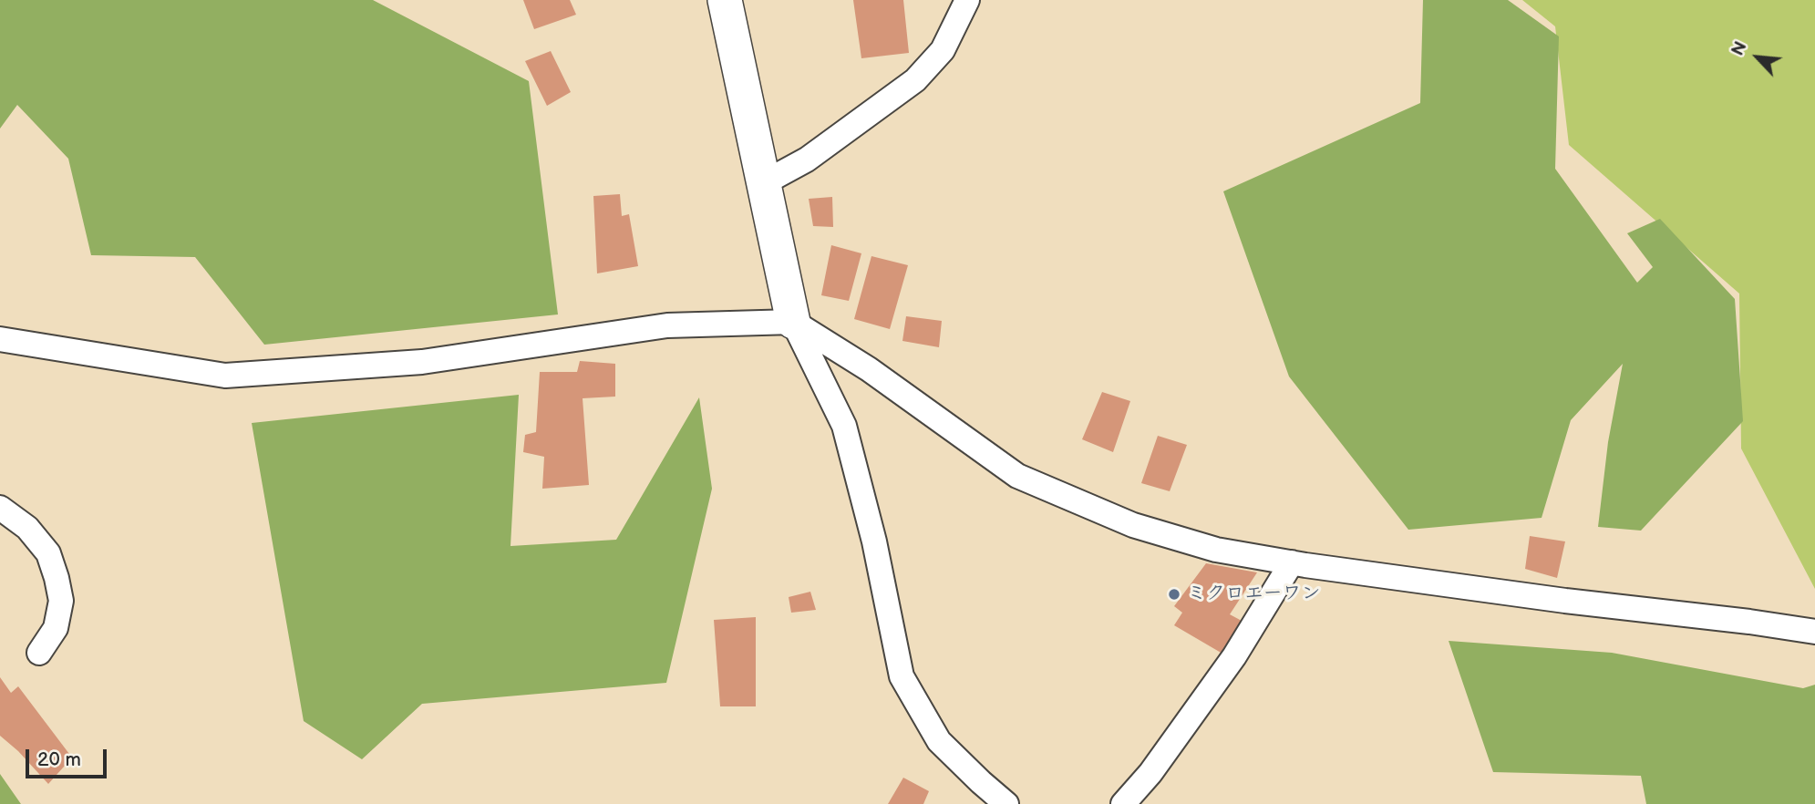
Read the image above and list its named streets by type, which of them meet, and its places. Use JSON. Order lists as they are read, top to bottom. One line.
{"places":["ミクロエーワン"],"scale_bar":"20 m","north":"top left"}
